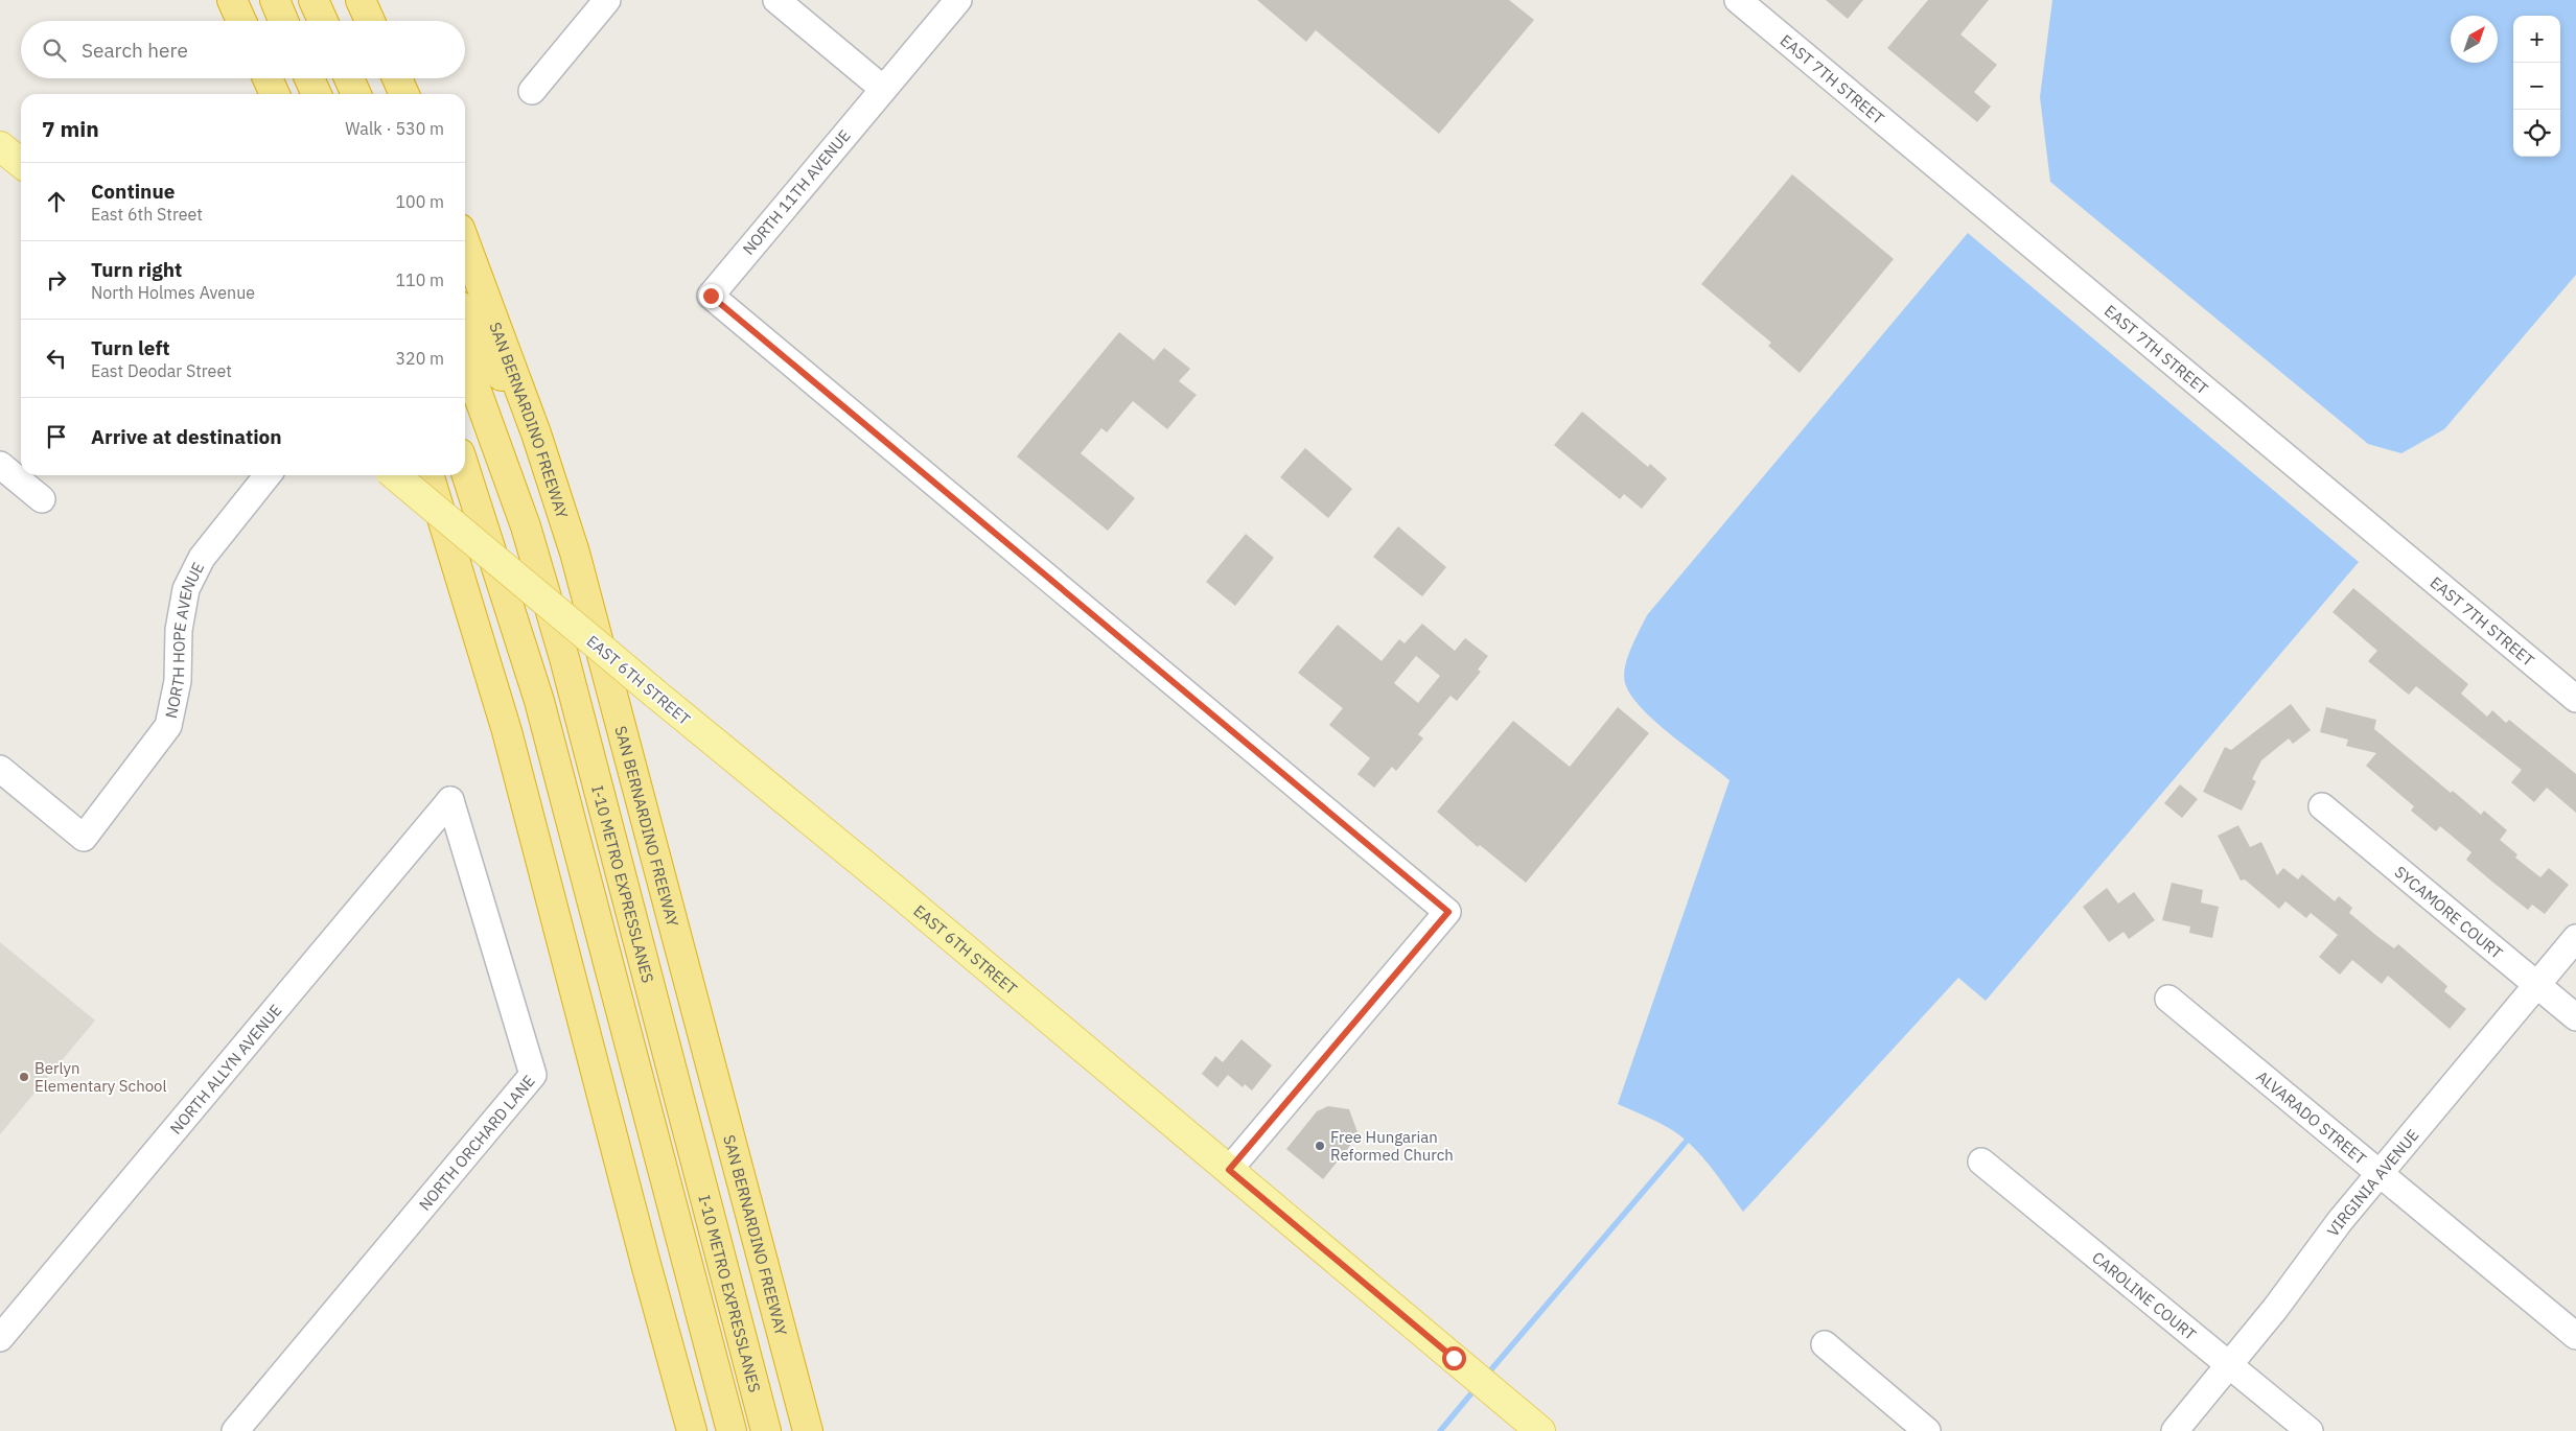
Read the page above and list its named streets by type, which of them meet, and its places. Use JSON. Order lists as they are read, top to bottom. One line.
{"streets":{"highway":["SAN BERNARDINO FREEWAY","I-10 METRO EXPRESSLANES"],"main road":["EAST 6TH STREET"],"street":["EAST 7TH STREET","NORTH 11TH AVENUE","NORTH HOPE AVENUE","SYCAMORE COURT","NORTH ALLYN AVENUE","ALVARADO STREET","NORTH ORCHARD LANE","VIRGINIA AVENUE","CAROLINE COURT"]},"crossings":[["NORTH 11TH AVENUE","EAST 6TH STREET"],["SYCAMORE COURT","VIRGINIA AVENUE"],["NORTH ALLYN AVENUE","NORTH ORCHARD LANE"],["ALVARADO STREET","VIRGINIA AVENUE"],["VIRGINIA AVENUE","CAROLINE COURT"]],"places":["Berlyn Elementary School","Free Hungarian Reformed Church"],"north":"top right","page":{"map_buttons":["+","−"],"search":"Search here","heading":["7 min","Walk · 530 m"],"list":[["Continue","East 6th Street","100 m"],["Turn right","North Holmes Avenue","110 m"],["Turn left","East Deodar Street","320 m"],"Arrive at destination"]}}
